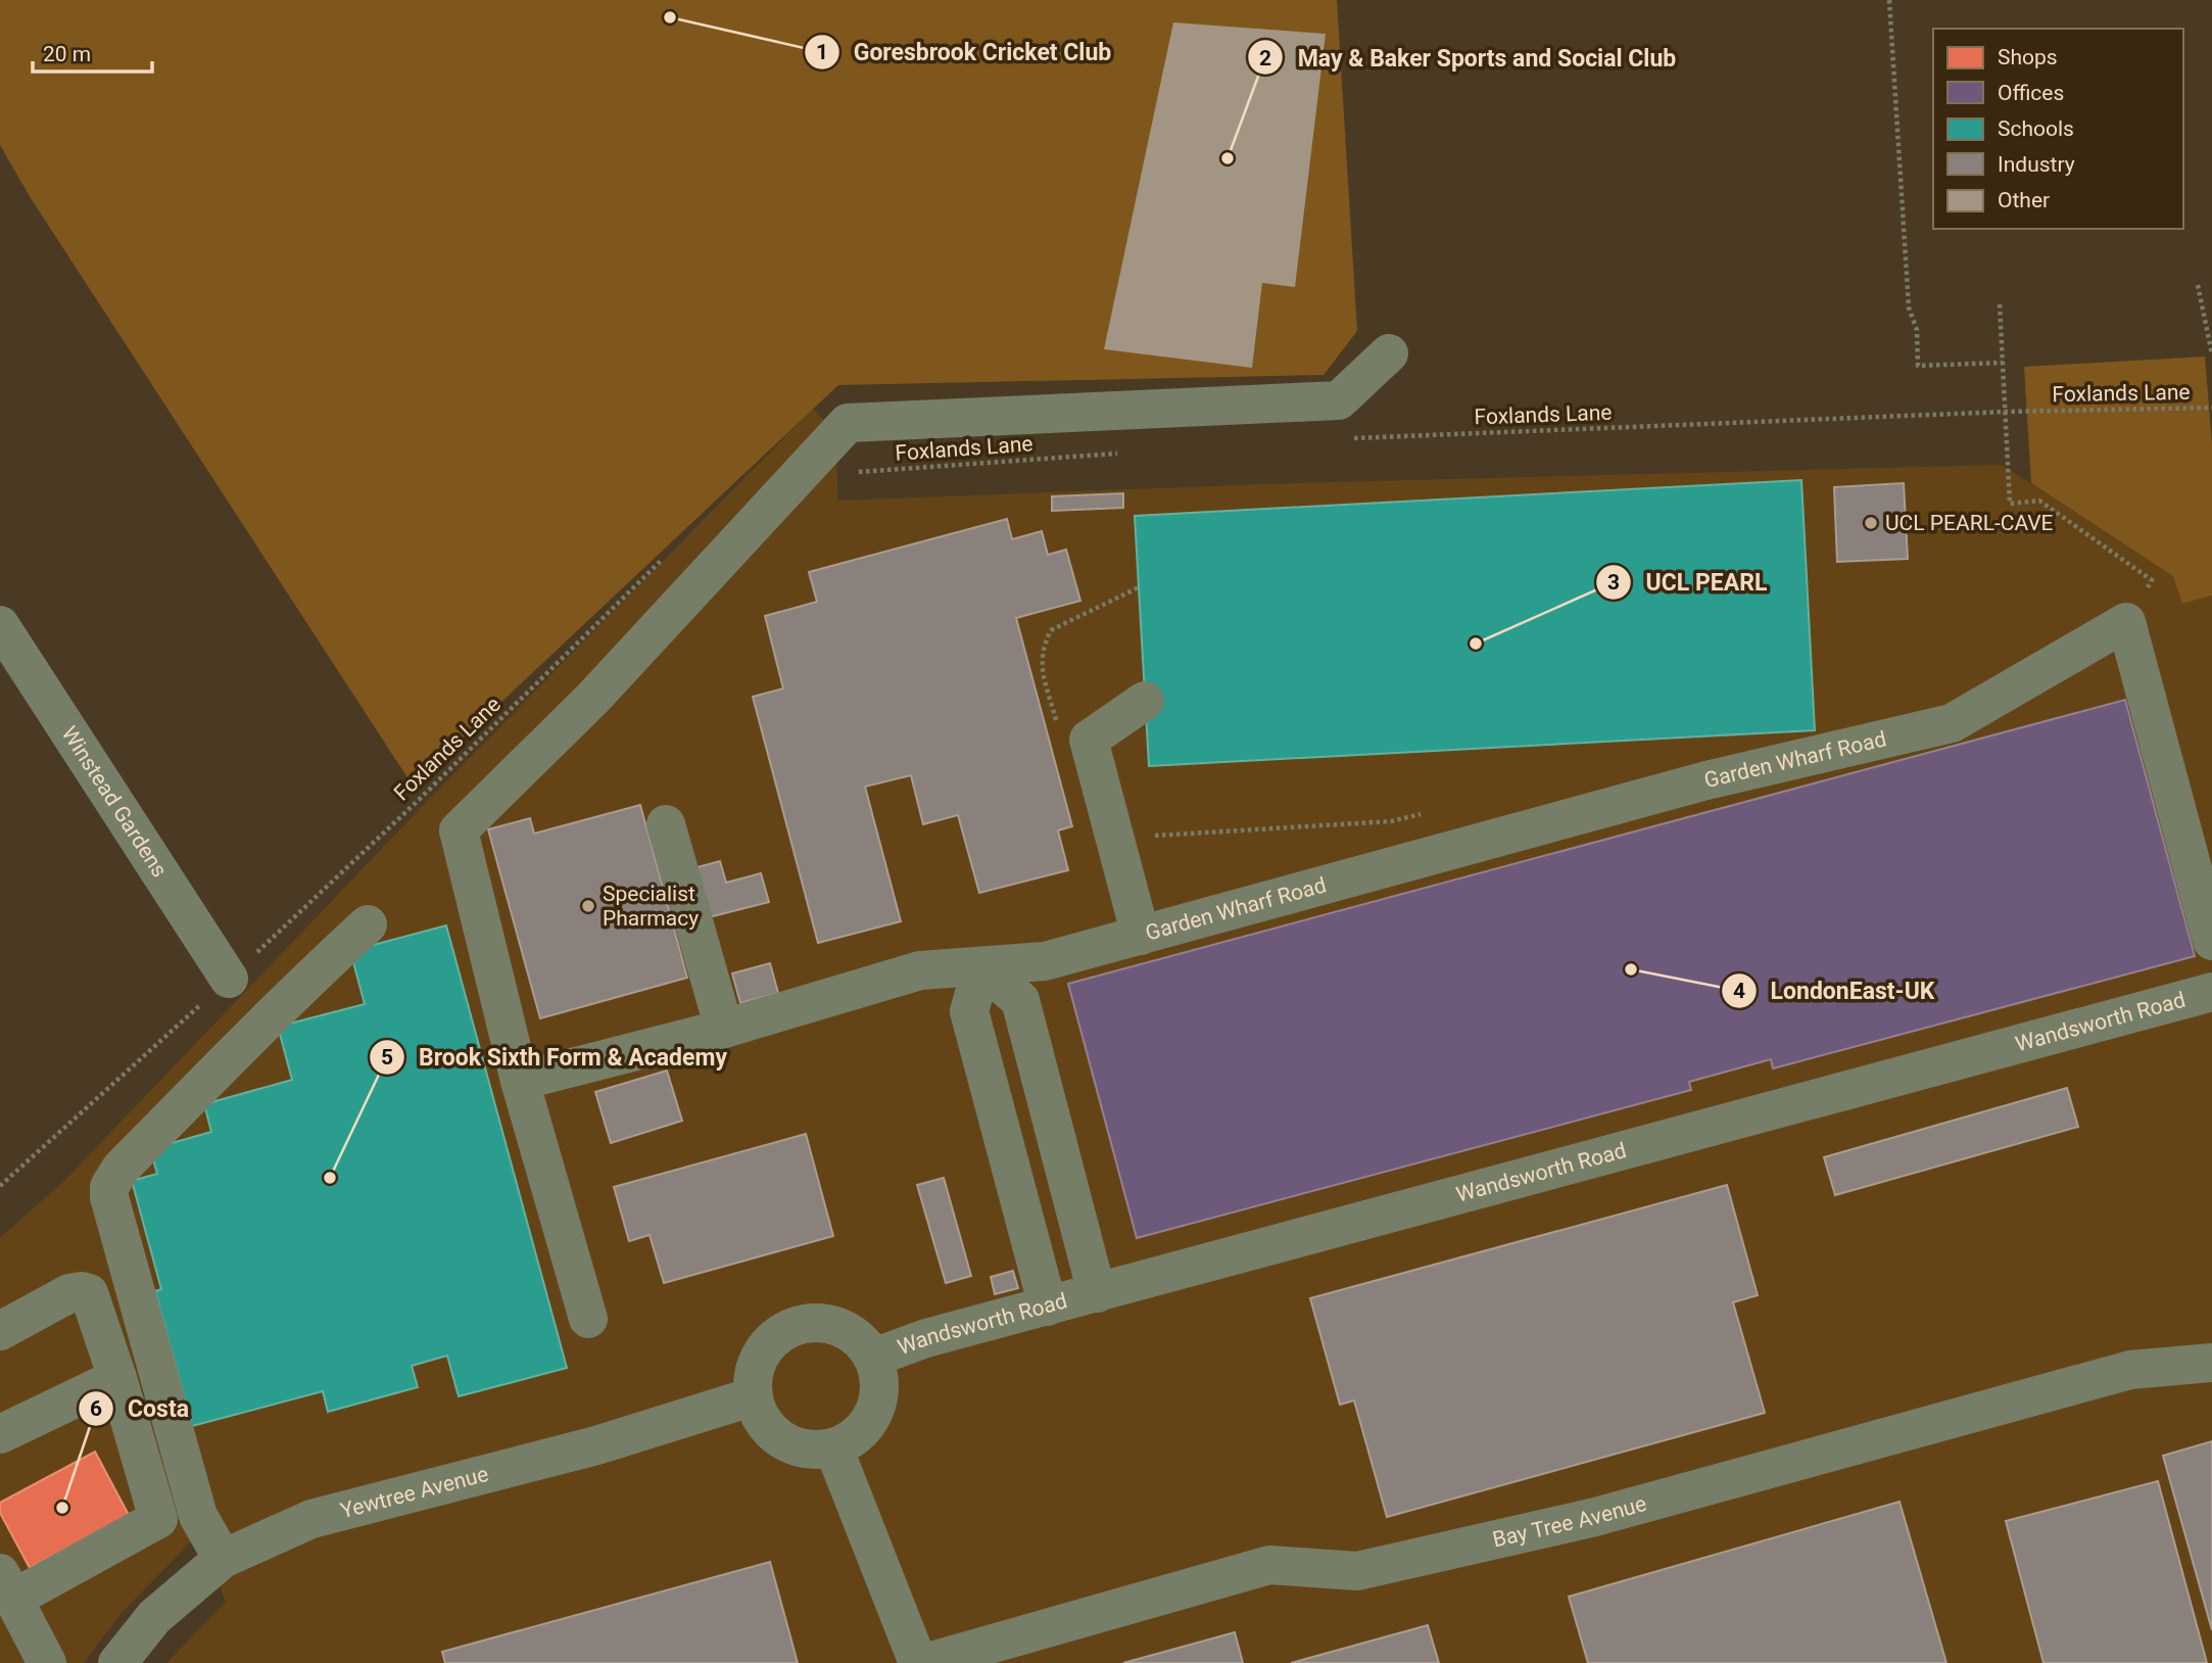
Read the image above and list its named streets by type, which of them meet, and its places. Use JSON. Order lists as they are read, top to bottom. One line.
{"streets":{"street":["Garden Wharf Road","Winstead Gardens","Wandsworth Road","Yewtree Avenue","Bay Tree Avenue"],"path":["Foxlands Lane"]},"crossings":[["Foxlands Lane","Winstead Gardens"],["Wandsworth Road","Yewtree Avenue"]],"places":["Goresbrook Cricket Club","May & Baker Sports and Social Club","UCL PEARL-CAVE","UCL PEARL","Specialist Pharmacy","LondonEast-UK","Brook Sixth Form & Academy","Costa"],"legend":["Shops","Offices","Schools","Industry","Other"],"scale_bar":"20 m"}
